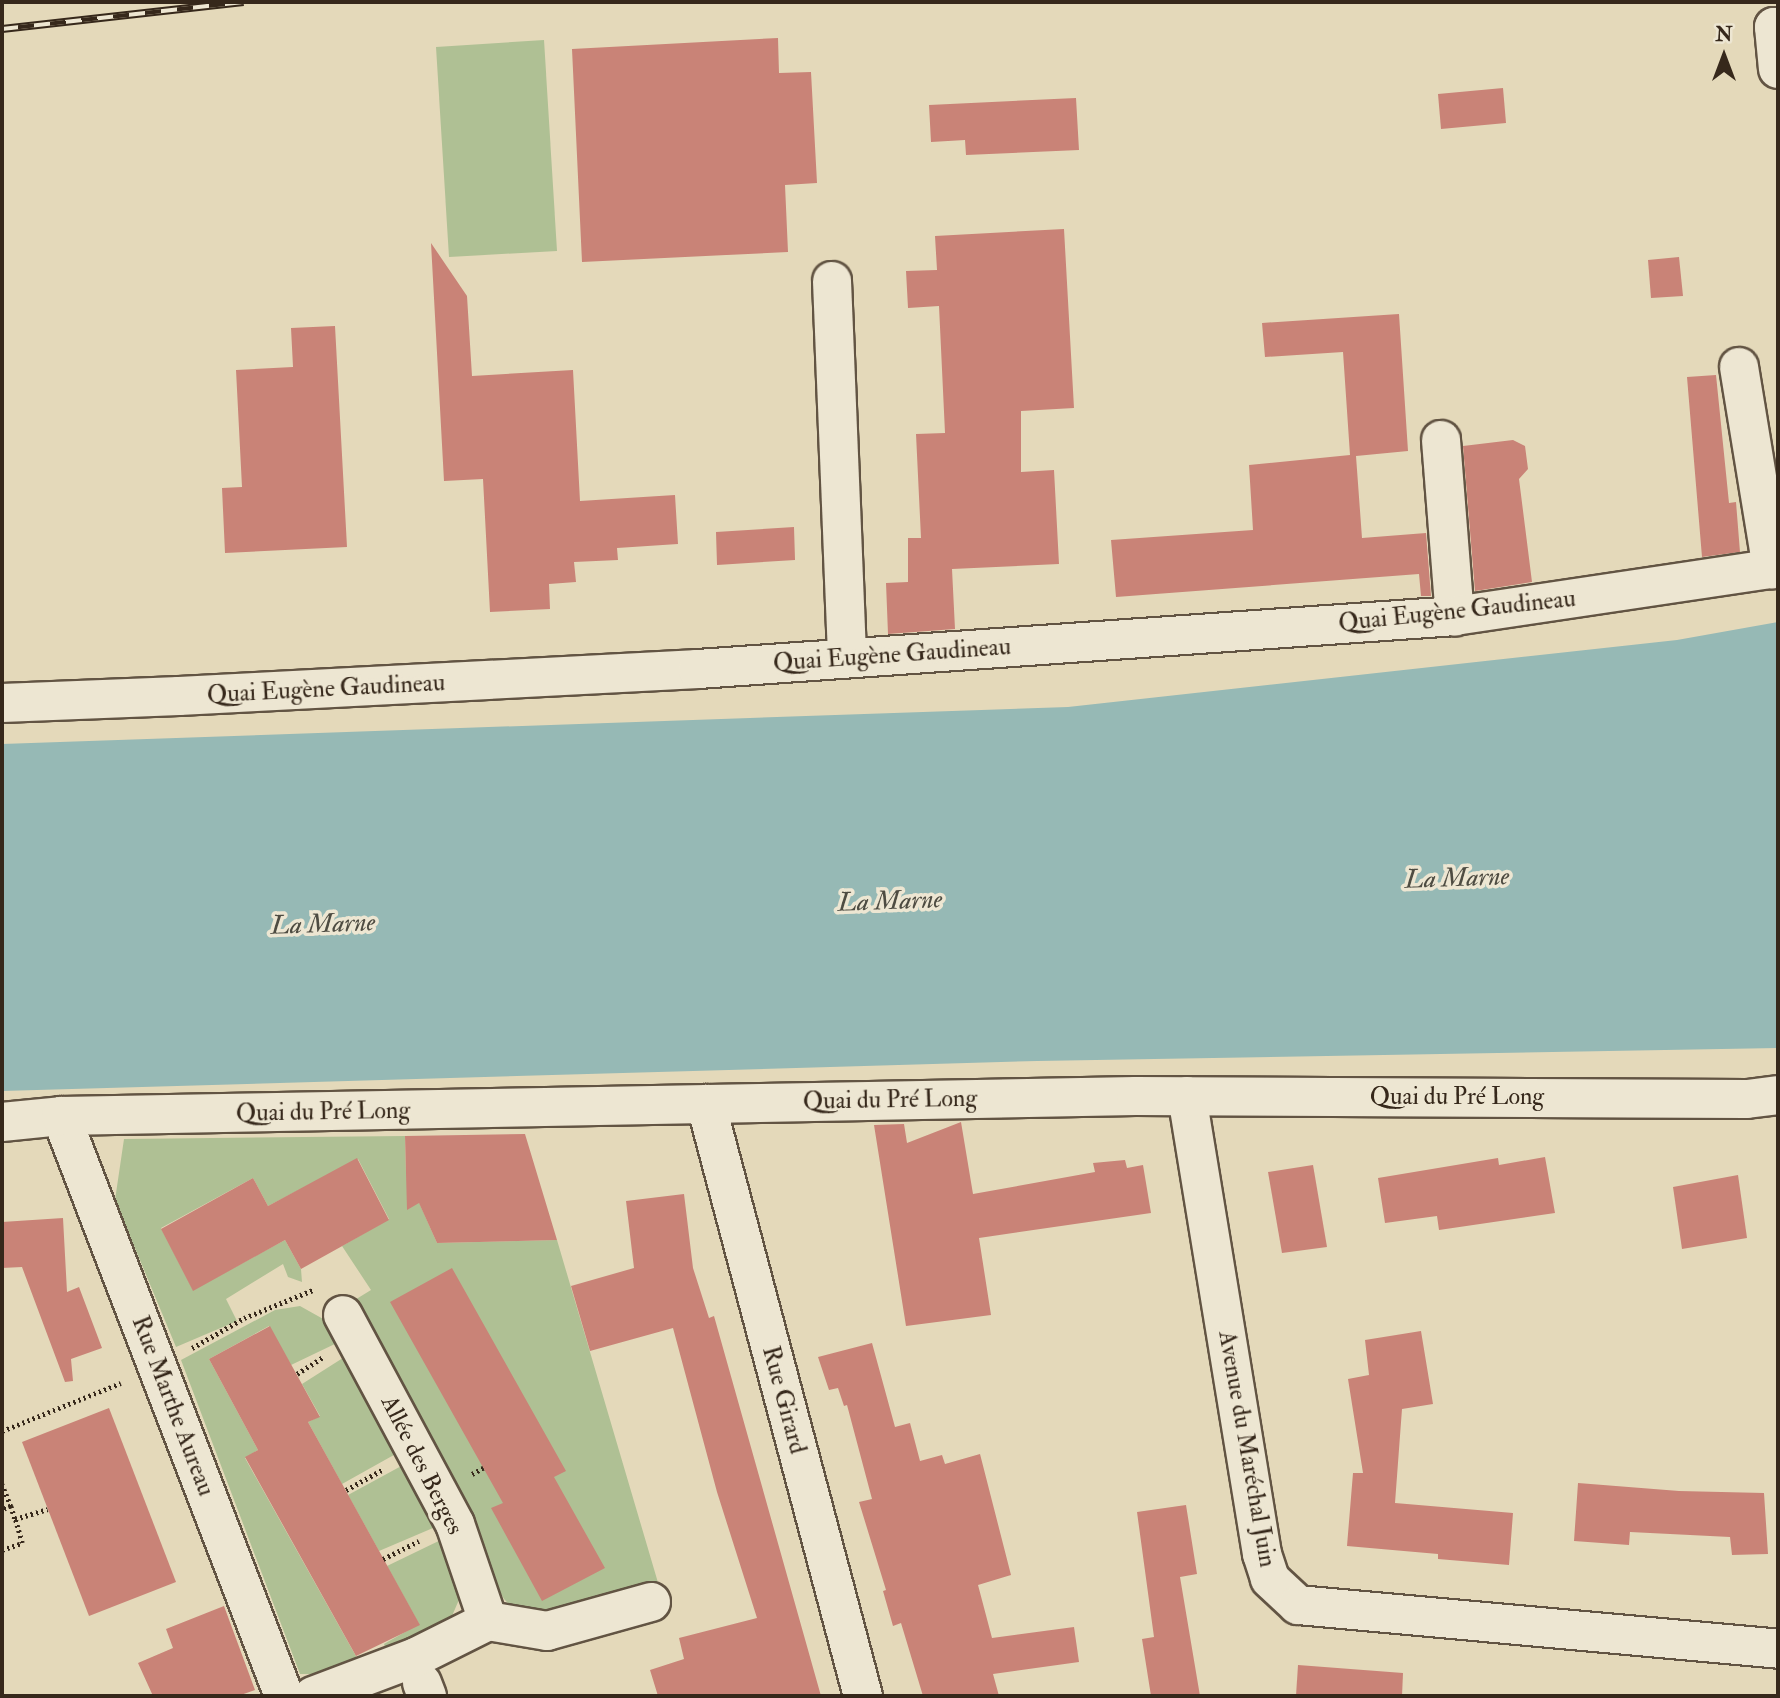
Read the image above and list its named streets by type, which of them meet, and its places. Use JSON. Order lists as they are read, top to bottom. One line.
{"streets":{"street":["Quai Eugène Gaudineau","Quai du Pré Long","Rue Girard","Rue Marthe Aureau","Avenue du Maréchal Juin","Allée des Berges"]},"crossings":[["Quai du Pré Long","Rue Girard"],["Quai du Pré Long","Rue Marthe Aureau"],["Quai du Pré Long","Avenue du Maréchal Juin"]],"water":["La Marne"],"north":"top"}
